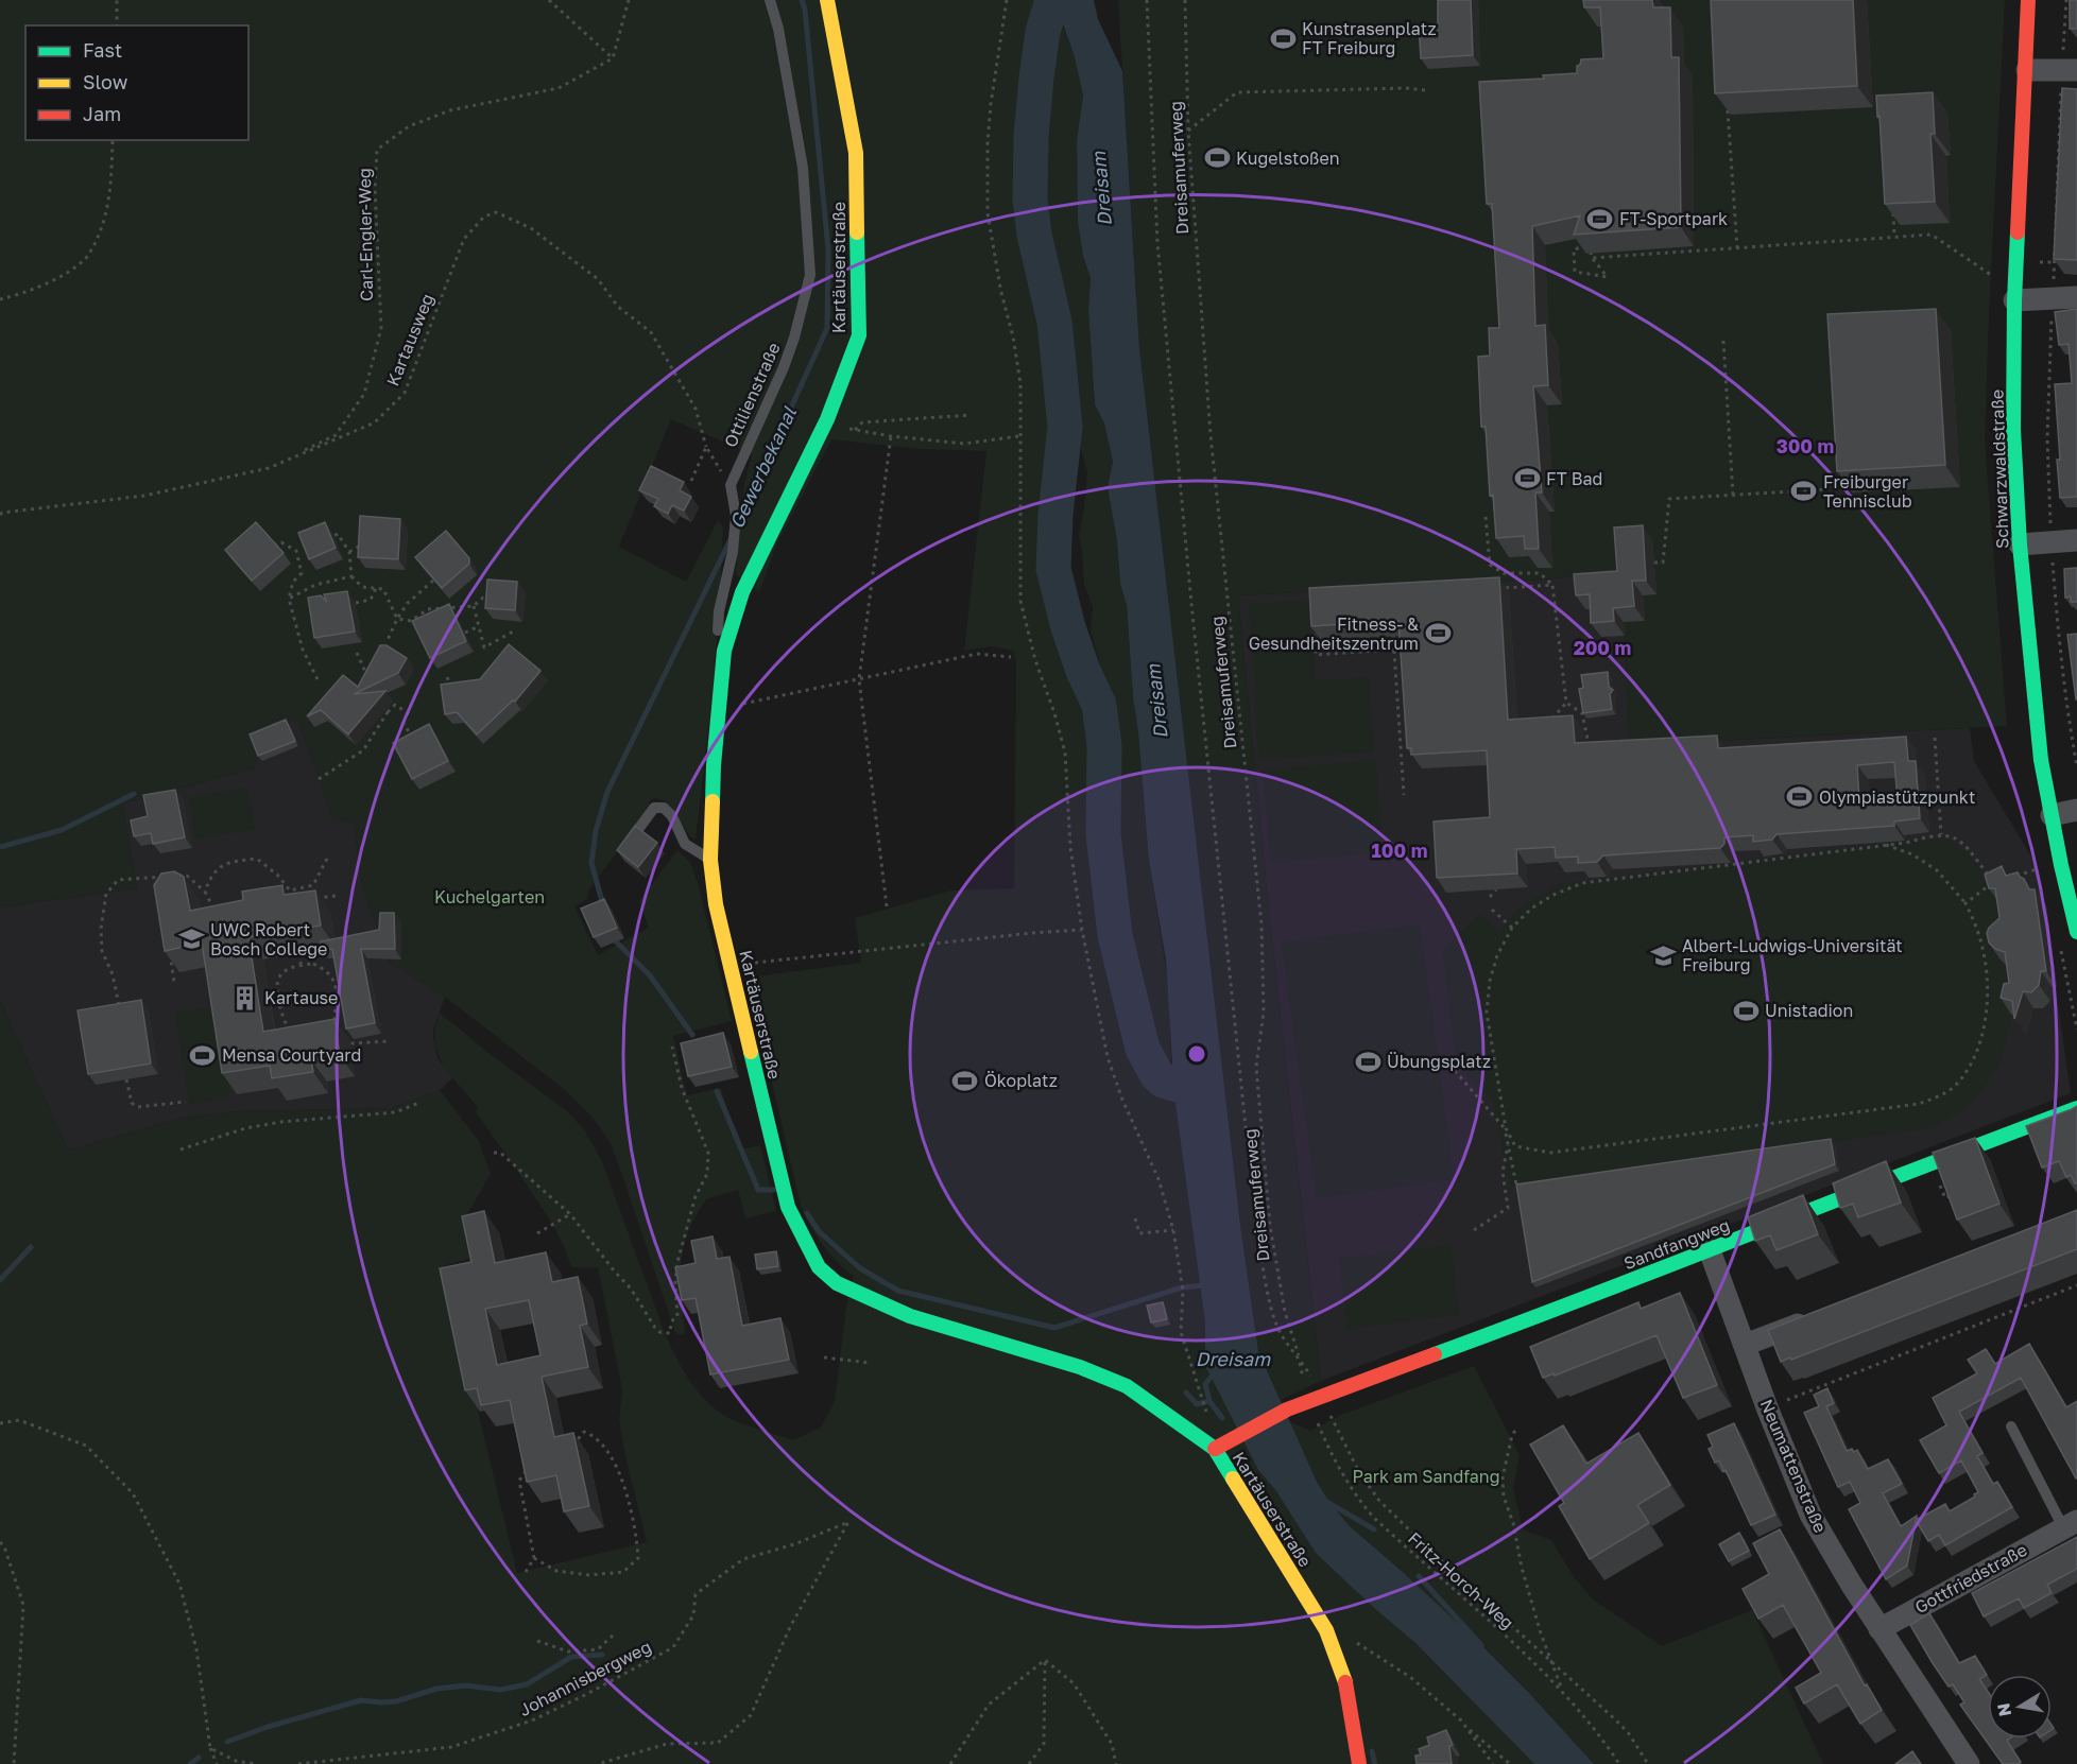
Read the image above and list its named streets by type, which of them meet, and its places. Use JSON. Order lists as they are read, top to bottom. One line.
{"streets":{"street":["Kartäuserstraße","Schwarzwaldstraße","Sandfangweg","Neumattenstraße","Gottfriedstraße"],"lane":["Ottilienstraße"],"path":["Dreisamuferweg","Carl-Engler-Weg","Kartausweg","Fritz-Horch-Weg","Johannisbergweg"]},"crossings":[["Carl-Engler-Weg","Kartausweg"],["Kartäuserstraße","Sandfangweg"],["Sandfangweg","Neumattenstraße"],["Sandfangweg","Fritz-Horch-Weg"],["Neumattenstraße","Gottfriedstraße"]],"water":["Dreisam","Gewerbekanal"],"parks":["Kuchelgarten","Park am Sandfang"],"places":{"sports":["Kunstrasenplatz FT Freiburg","Kugelstoßen","FT-Sportpark","FT Bad","Freiburger Tennisclub","Fitness- & Gesundheitszentrum","Olympiastützpunkt","Unistadion","Mensa Courtyard","Übungsplatz","Ökoplatz"],"school or university":["UWC Robert Bosch College","Albert-Ludwigs-Universität Freiburg"],"building":["Kartause"]},"legend":["Fast","Slow","Jam"],"north":"left","rings":["300 m","200 m","100 m"]}
